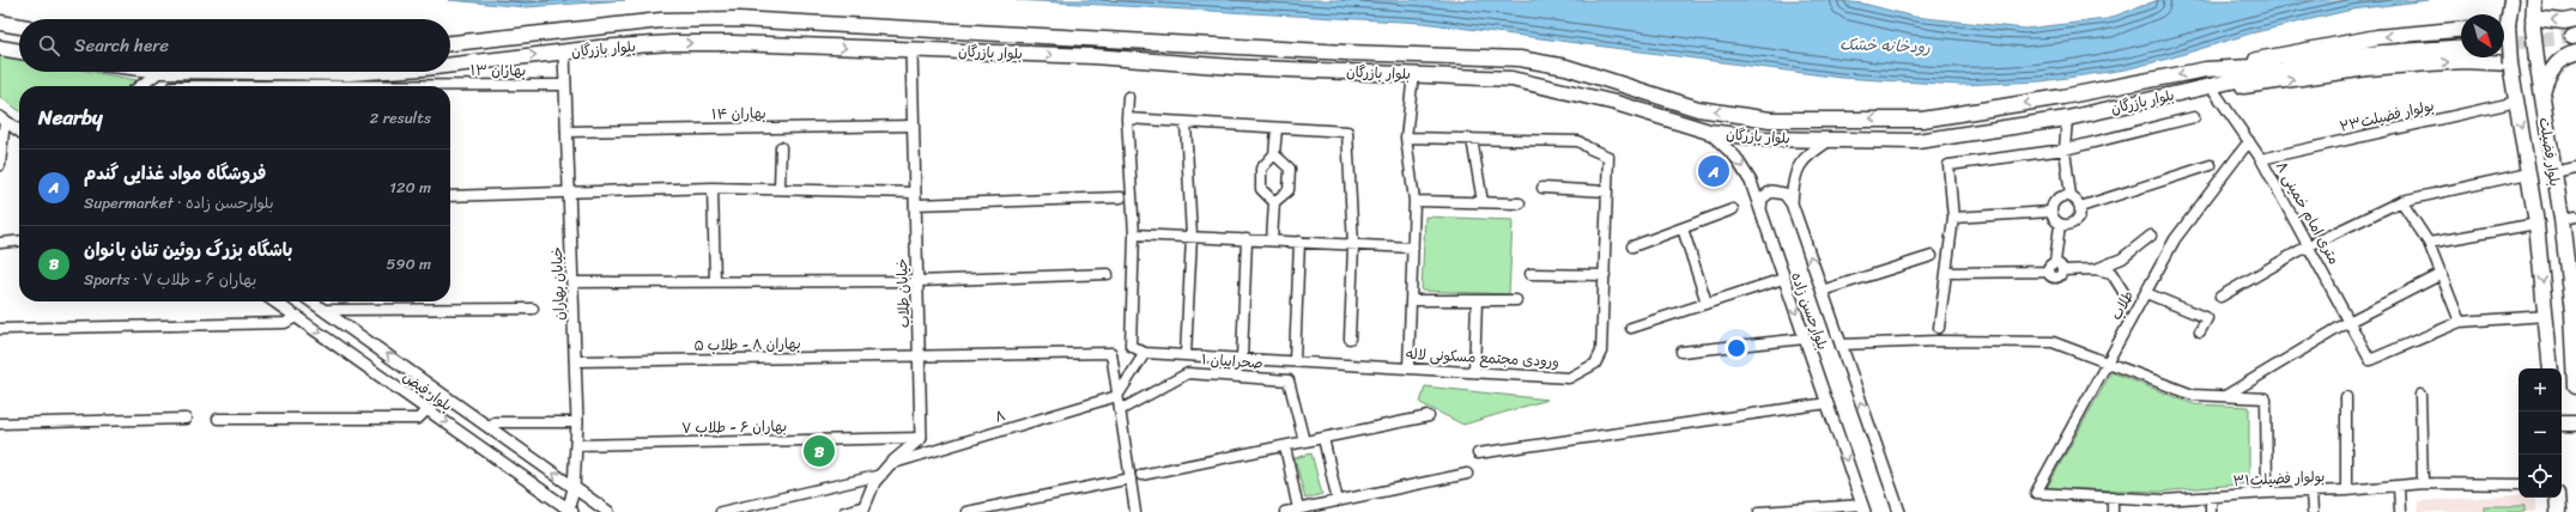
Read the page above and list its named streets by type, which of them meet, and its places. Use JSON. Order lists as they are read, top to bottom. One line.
{"streets":{"main road":["بلوار بازرگان","بلوار فضیلت"],"street":["بهاران ۱۳","بهاران ۱۴","بولوار فضیلت۲۳","۸ متری امام خمینی","خیابان بهاران","خیابان طلاب","طلاب","بلوارحسن زاده","بهاران ۸ - طلاب ۵","ورودی مجتمع مسکونی لاله","صحراییان ۱","بلوار فیض","۸","بهاران ۶ - طلاب ۷","بولوار فضیلت۳۱"]},"crossings":[["بلوار بازرگان","۸ متری امام خمینی"],["بلوار بازرگان","خیابان بهاران"],["بلوار بازرگان","خیابان طلاب"],["بلوار بازرگان","بلوارحسن زاده"],["بهاران ۱۳","خیابان بهاران"],["بهاران ۱۴","خیابان بهاران"],["بهاران ۱۴","خیابان طلاب"],["بولوار فضیلت۲۳","بلوار فضیلت"],["بولوار فضیلت۲۳","۸ متری امام خمینی"],["۸ متری امام خمینی","طلاب"],["خیابان بهاران","بهاران ۸ - طلاب ۵"],["خیابان بهاران","بلوار فیض"],["خیابان بهاران","بهاران ۶ - طلاب ۷"],["خیابان طلاب","بهاران ۸ - طلاب ۵"],["خیابان طلاب","بهاران ۶ - طلاب ۷"],["طلاب","بولوار فضیلت۳۱"],["بهاران ۸ - طلاب ۵","۸"]],"water":["رودخانه خشک"],"north":"bottom right","page":{"search":"Search here","heading":["Nearby","2 results"],"list":[{"mark":"A","name":"فروشگاه مواد غذایی گندم","note":"Supermarket · بلوارحسن زاده","value":"120 m"},{"mark":"B","name":"باشگاه بزرگ روئین تنان بانوان","note":"Sports · بهاران ۶ - طلاب ۷","value":"590 m"}],"pins":["A","B"],"map_buttons":["+","−"]}}
